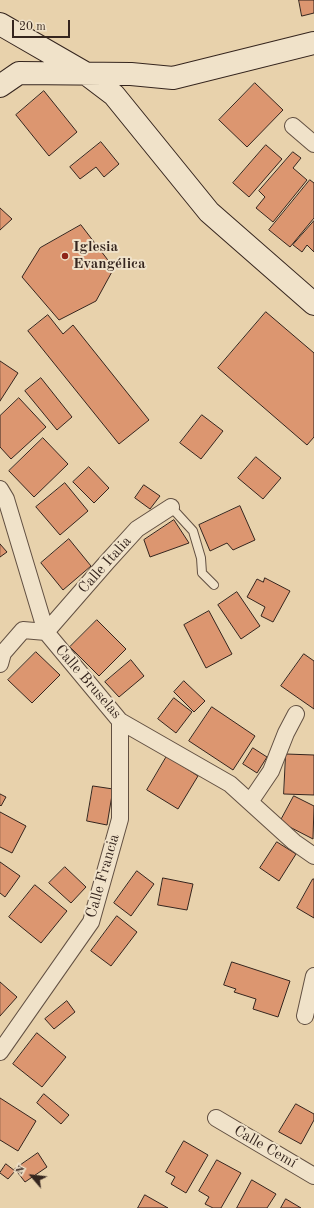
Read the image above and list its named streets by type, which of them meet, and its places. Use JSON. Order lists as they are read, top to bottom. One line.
{"streets":{"street":["Calle Italia","Calle Bruselas","Calle Francia","Calle Cemí"]},"crossings":[["Calle Italia","Calle Bruselas"],["Calle Bruselas","Calle Francia"]],"places":["Iglesia Evangélica"],"scale_bar":"20 m","north":"top left"}
